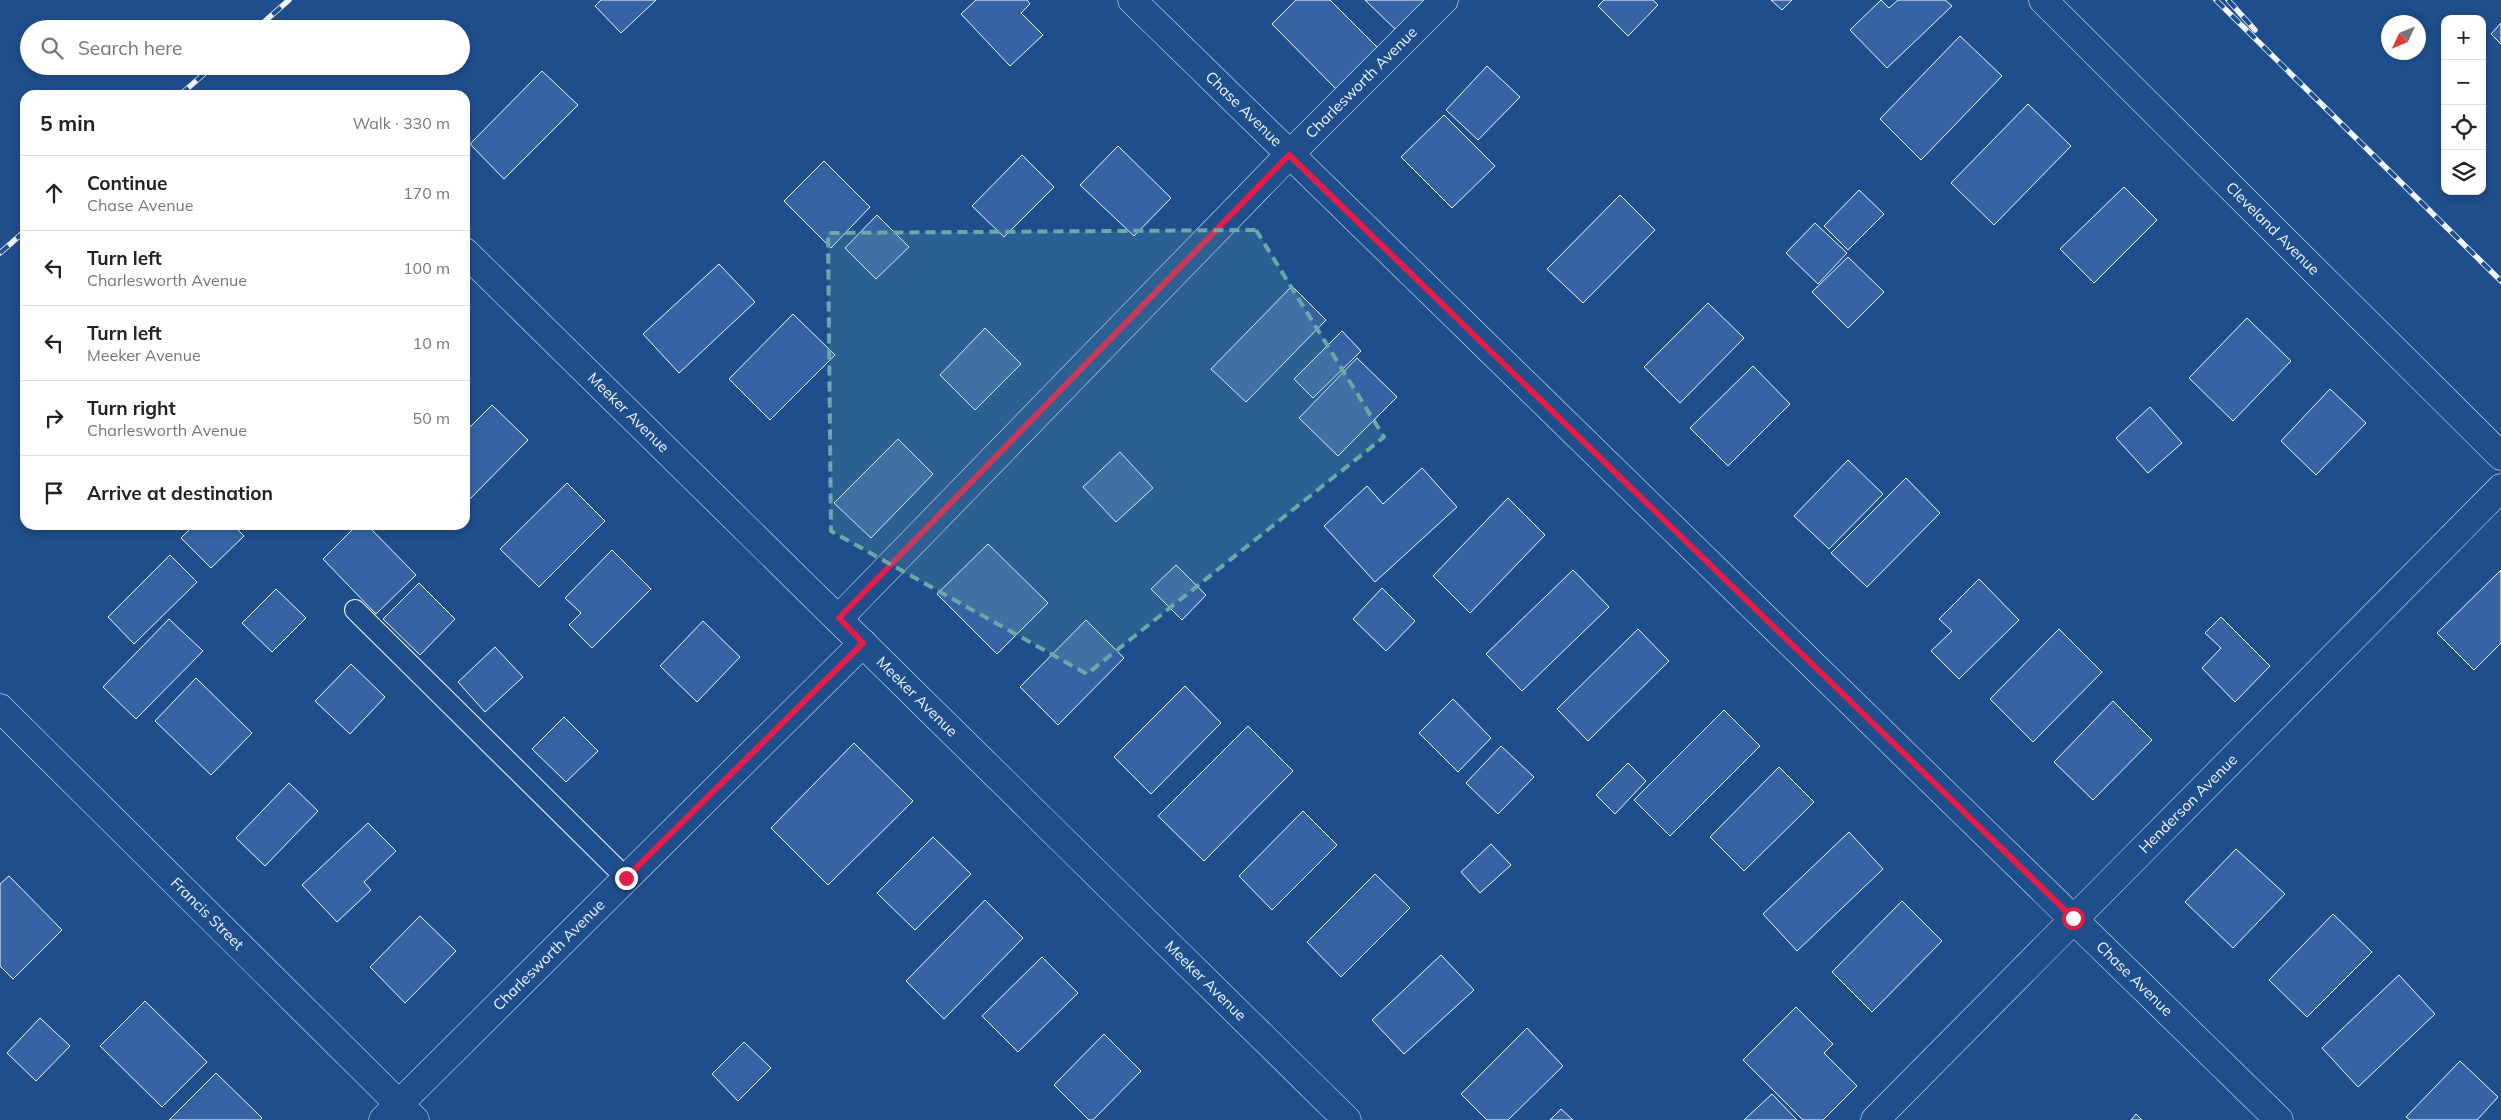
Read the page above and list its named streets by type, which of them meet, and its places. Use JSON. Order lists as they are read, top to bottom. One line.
{"streets":{"street":["Charlesworth Avenue","Chase Avenue","Cleveland Avenue","Meeker Avenue","Henderson Avenue","Francis Street"]},"crossings":[["Charlesworth Avenue","Chase Avenue"],["Charlesworth Avenue","Meeker Avenue"],["Charlesworth Avenue","Francis Street"],["Chase Avenue","Henderson Avenue"]],"north":"bottom left","page":{"map_buttons":["+","−"],"search":"Search here","heading":["5 min","Walk · 330 m"],"list":[["Continue","Chase Avenue","170 m"],["Turn left","Charlesworth Avenue","100 m"],["Turn left","Meeker Avenue","10 m"],["Turn right","Charlesworth Avenue","50 m"],"Arrive at destination"]}}
